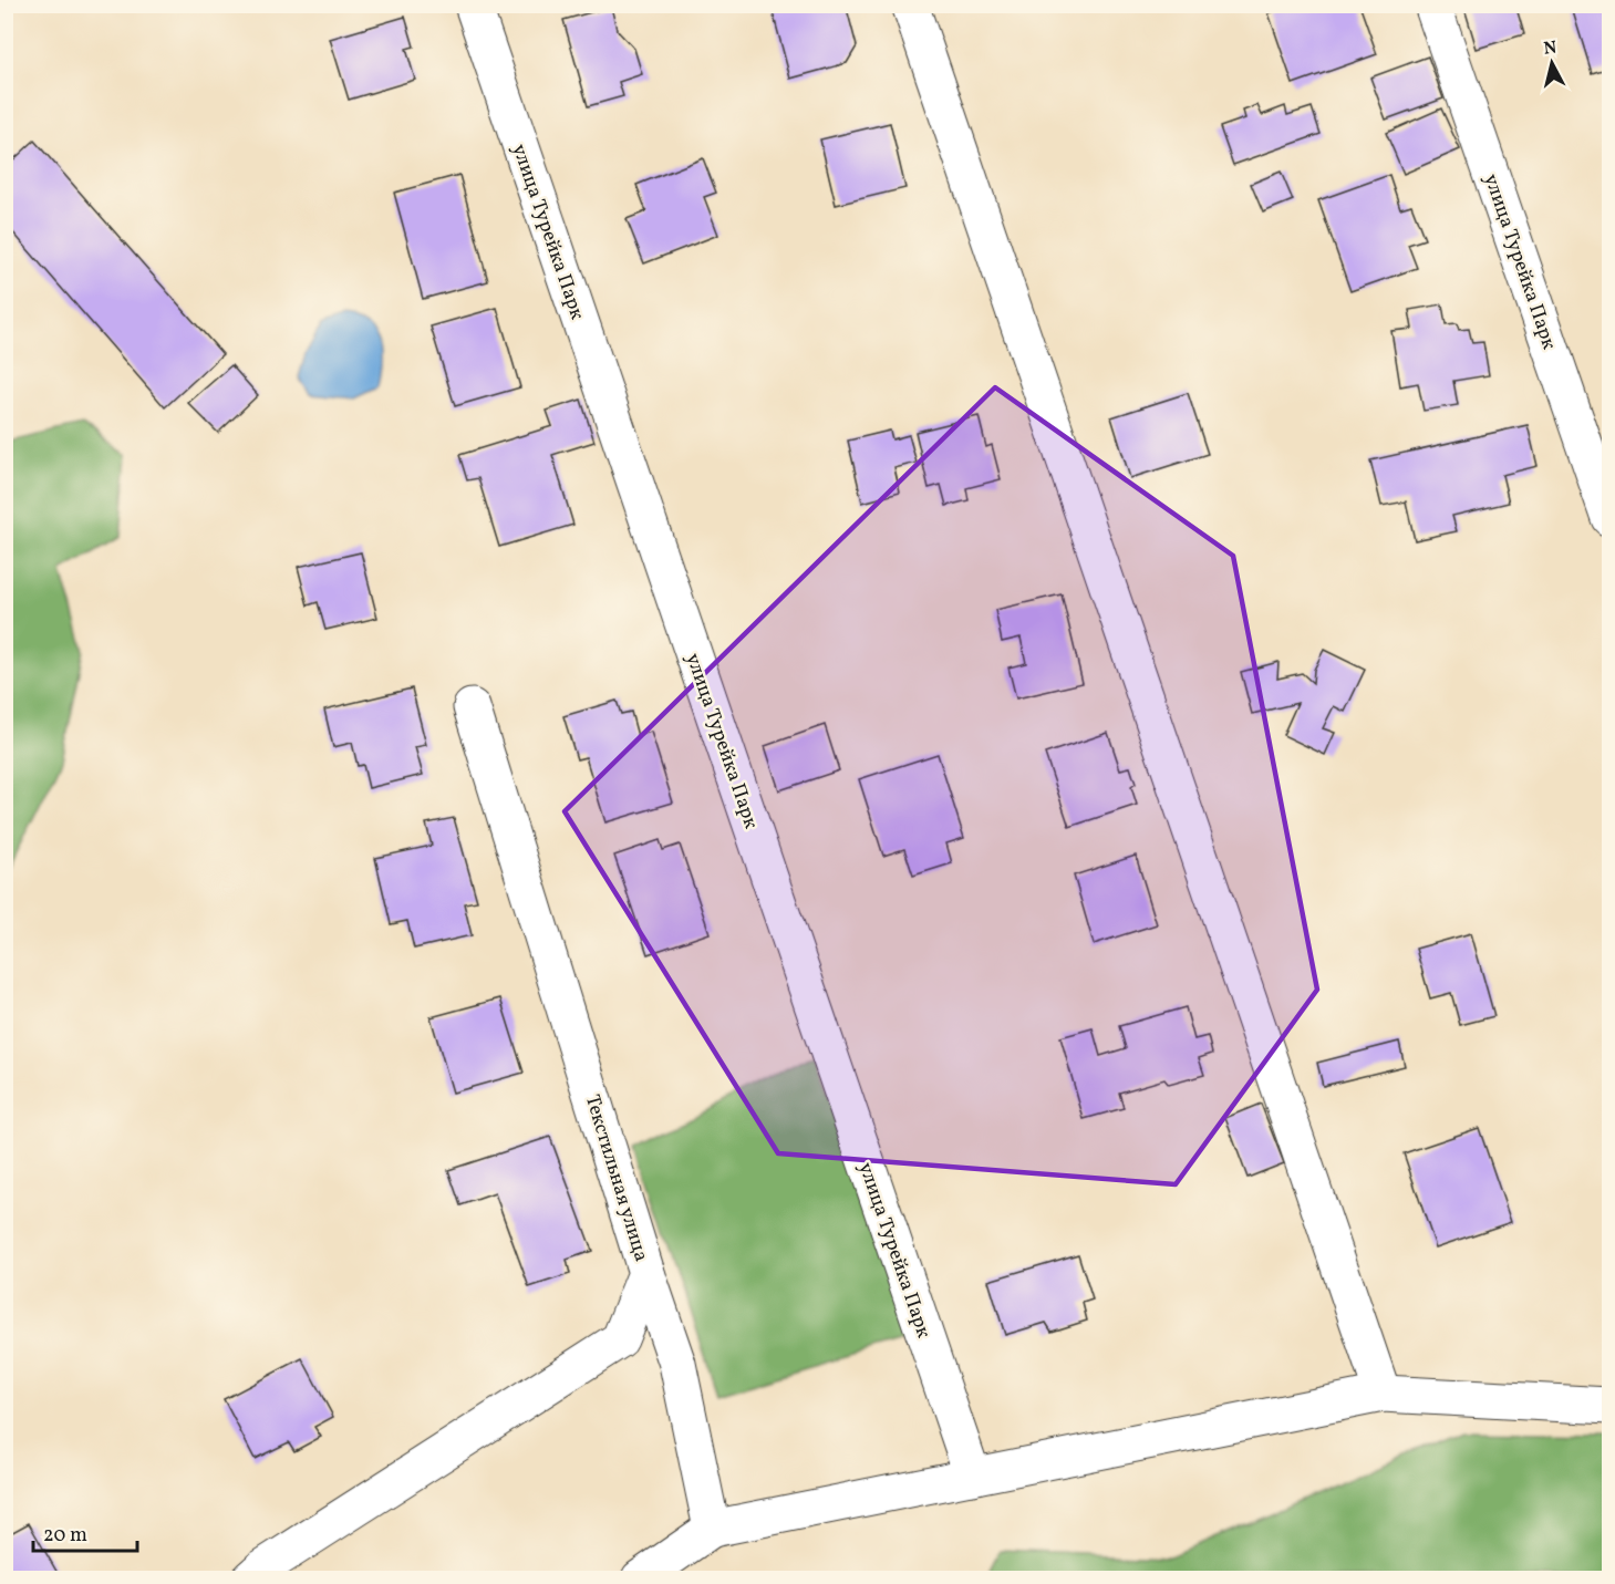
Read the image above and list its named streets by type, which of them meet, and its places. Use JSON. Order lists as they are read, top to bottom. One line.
{"streets":{"street":["улица Турейка Парк","Текстильная улица"]},"scale_bar":"20 m","north":"top"}
